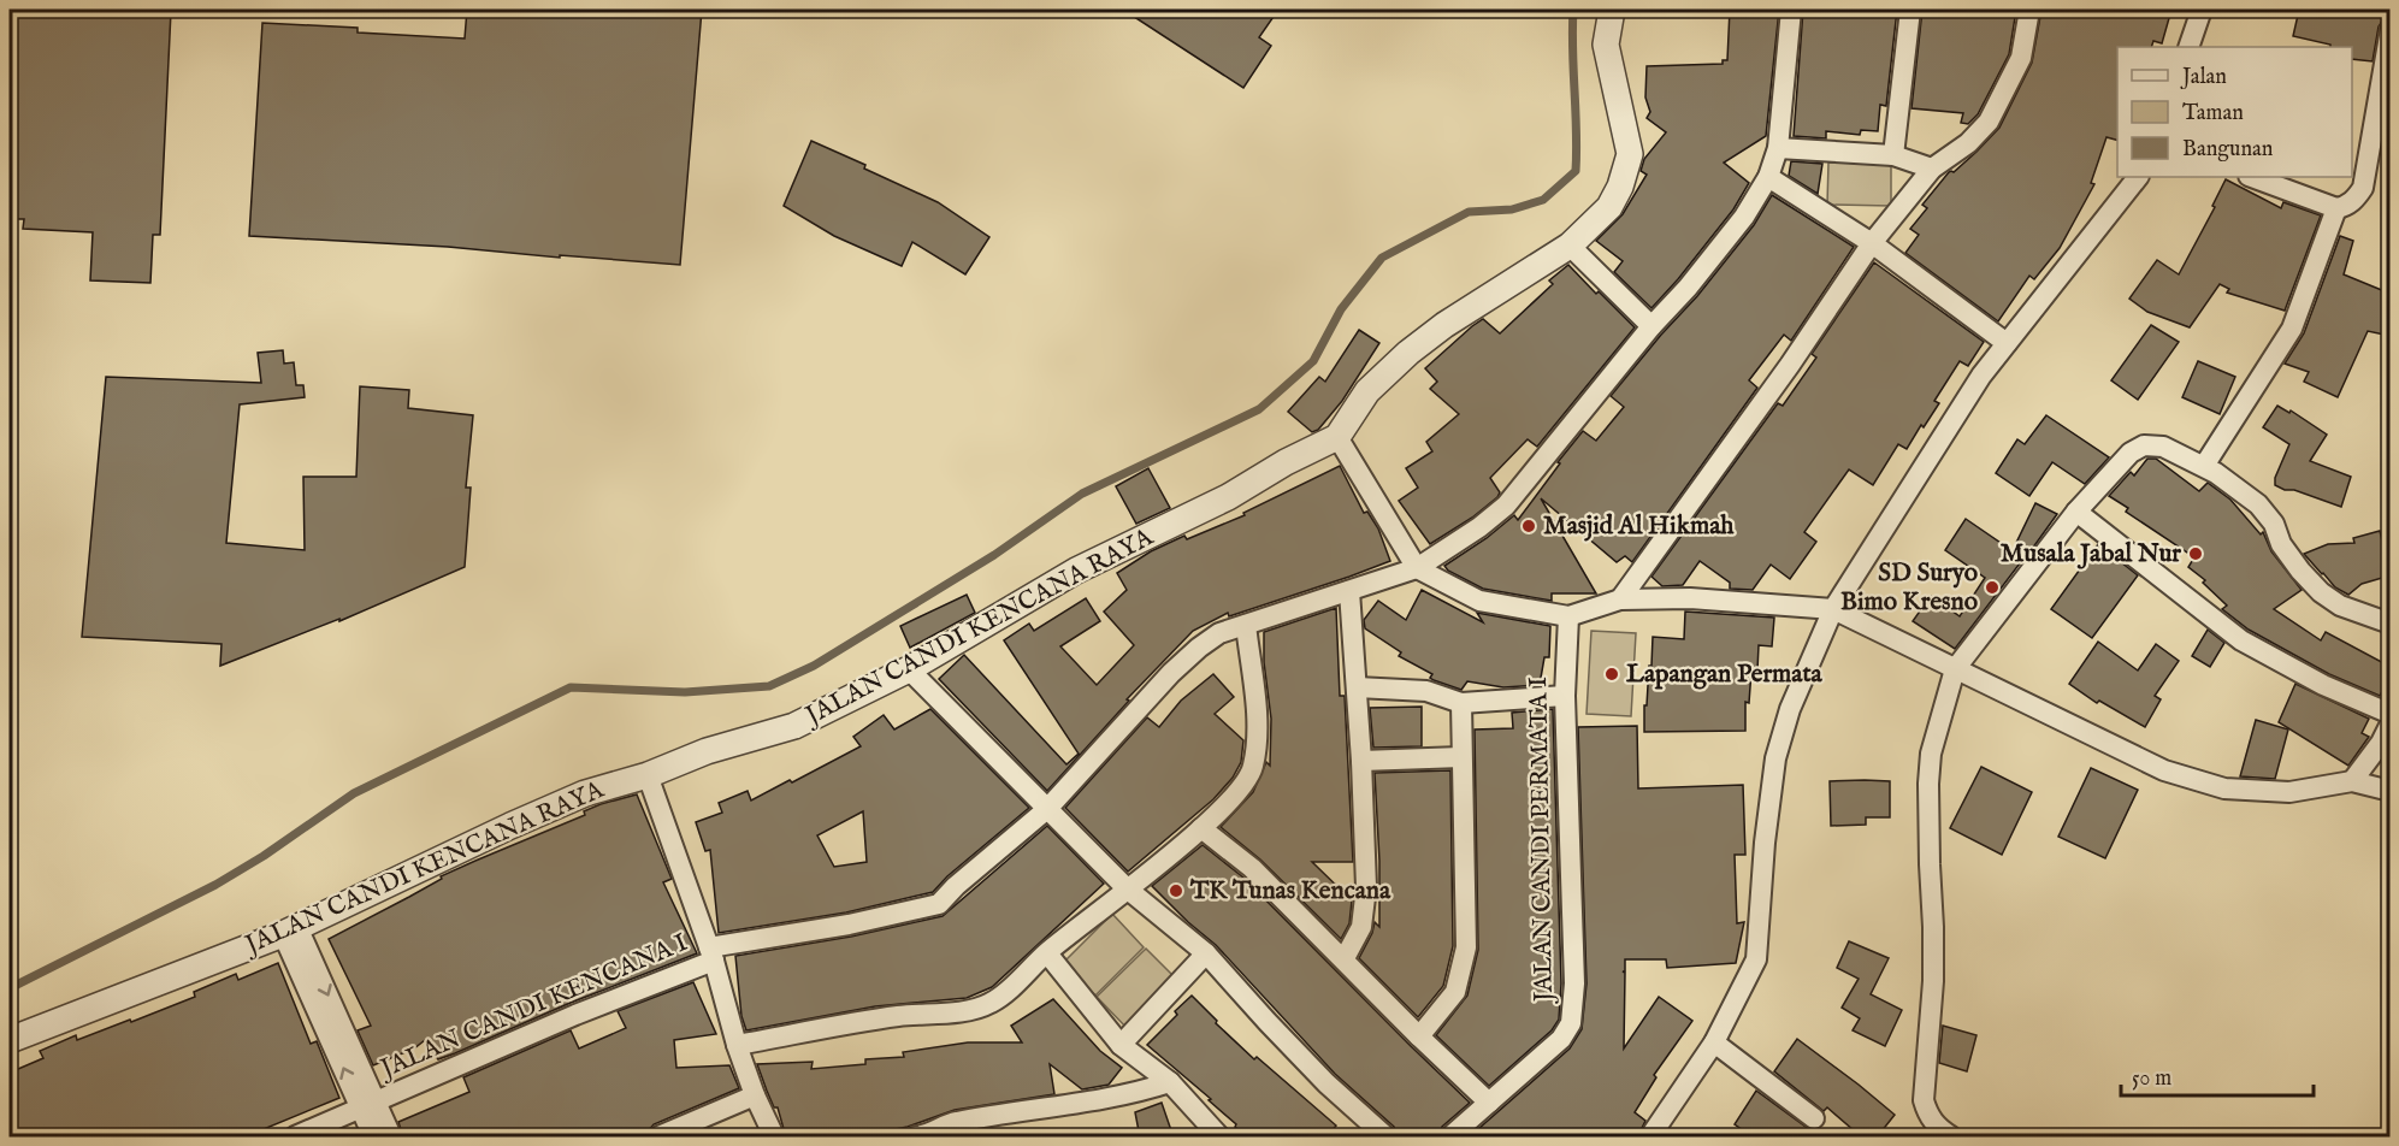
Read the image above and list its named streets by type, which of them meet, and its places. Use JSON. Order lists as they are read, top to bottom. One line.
{"streets":{"street":["JALAN CANDI KENCANA RAYA","JALAN CANDI PERMATA I","JALAN CANDI KENCANA I"]},"places":["Masjid Al Hikmah","Musala Jabal Nur","SD Suryo Bimo Kresno","Lapangan Permata","TK Tunas Kencana"],"legend":["Jalan","Taman","Bangunan"],"scale_bar":"50 m"}
